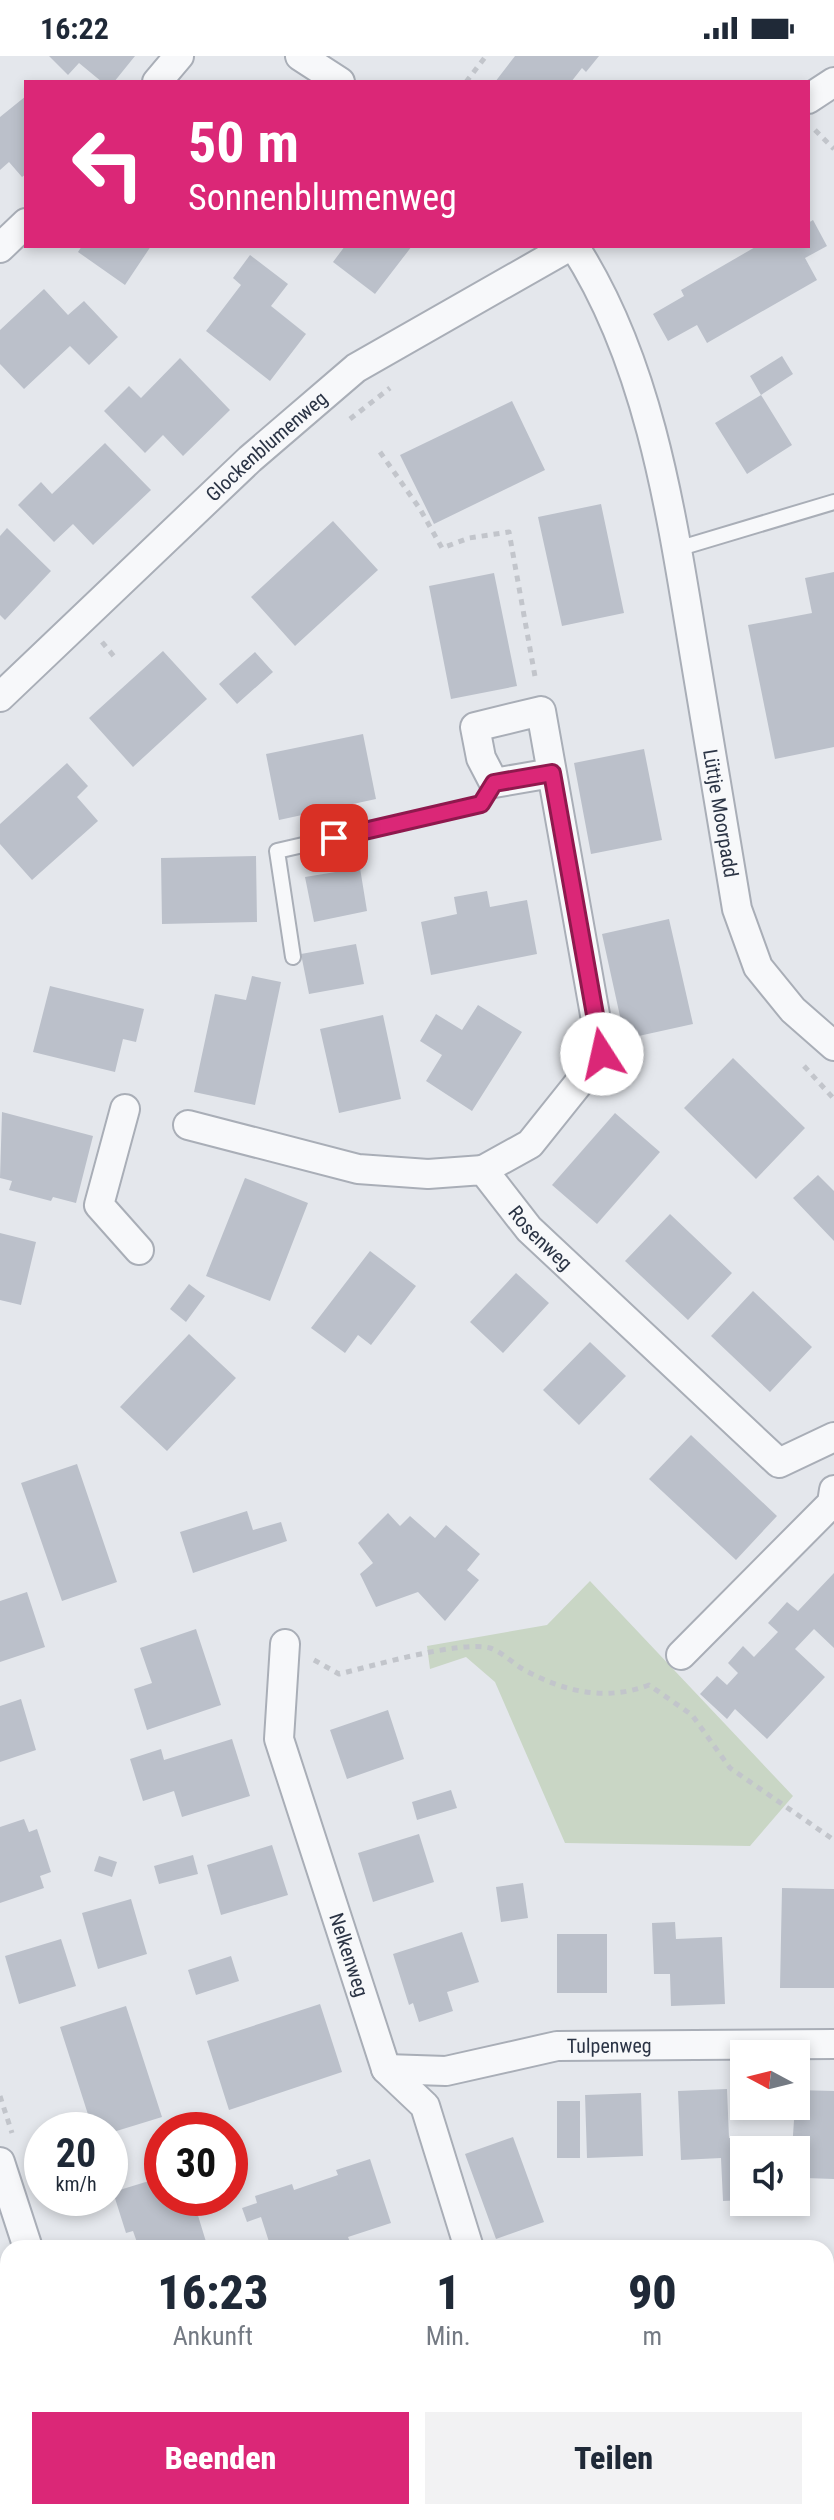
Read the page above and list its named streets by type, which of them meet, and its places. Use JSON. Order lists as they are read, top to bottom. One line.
{"streets":{"street":["Glockenblumenweg","Lüttje Moorpadd","Rosenweg","Nelkenweg","Tulpenweg"]},"crossings":[["Nelkenweg","Tulpenweg"]],"north":"left","page":{"status":"16:22","turn":["50 m","Sonnenblumenweg"],"speed":"20 km/h","limit":"30","eta":["16:23","Ankunft","1","Min.","90","m"],"buttons":["Beenden","Teilen"]}}
